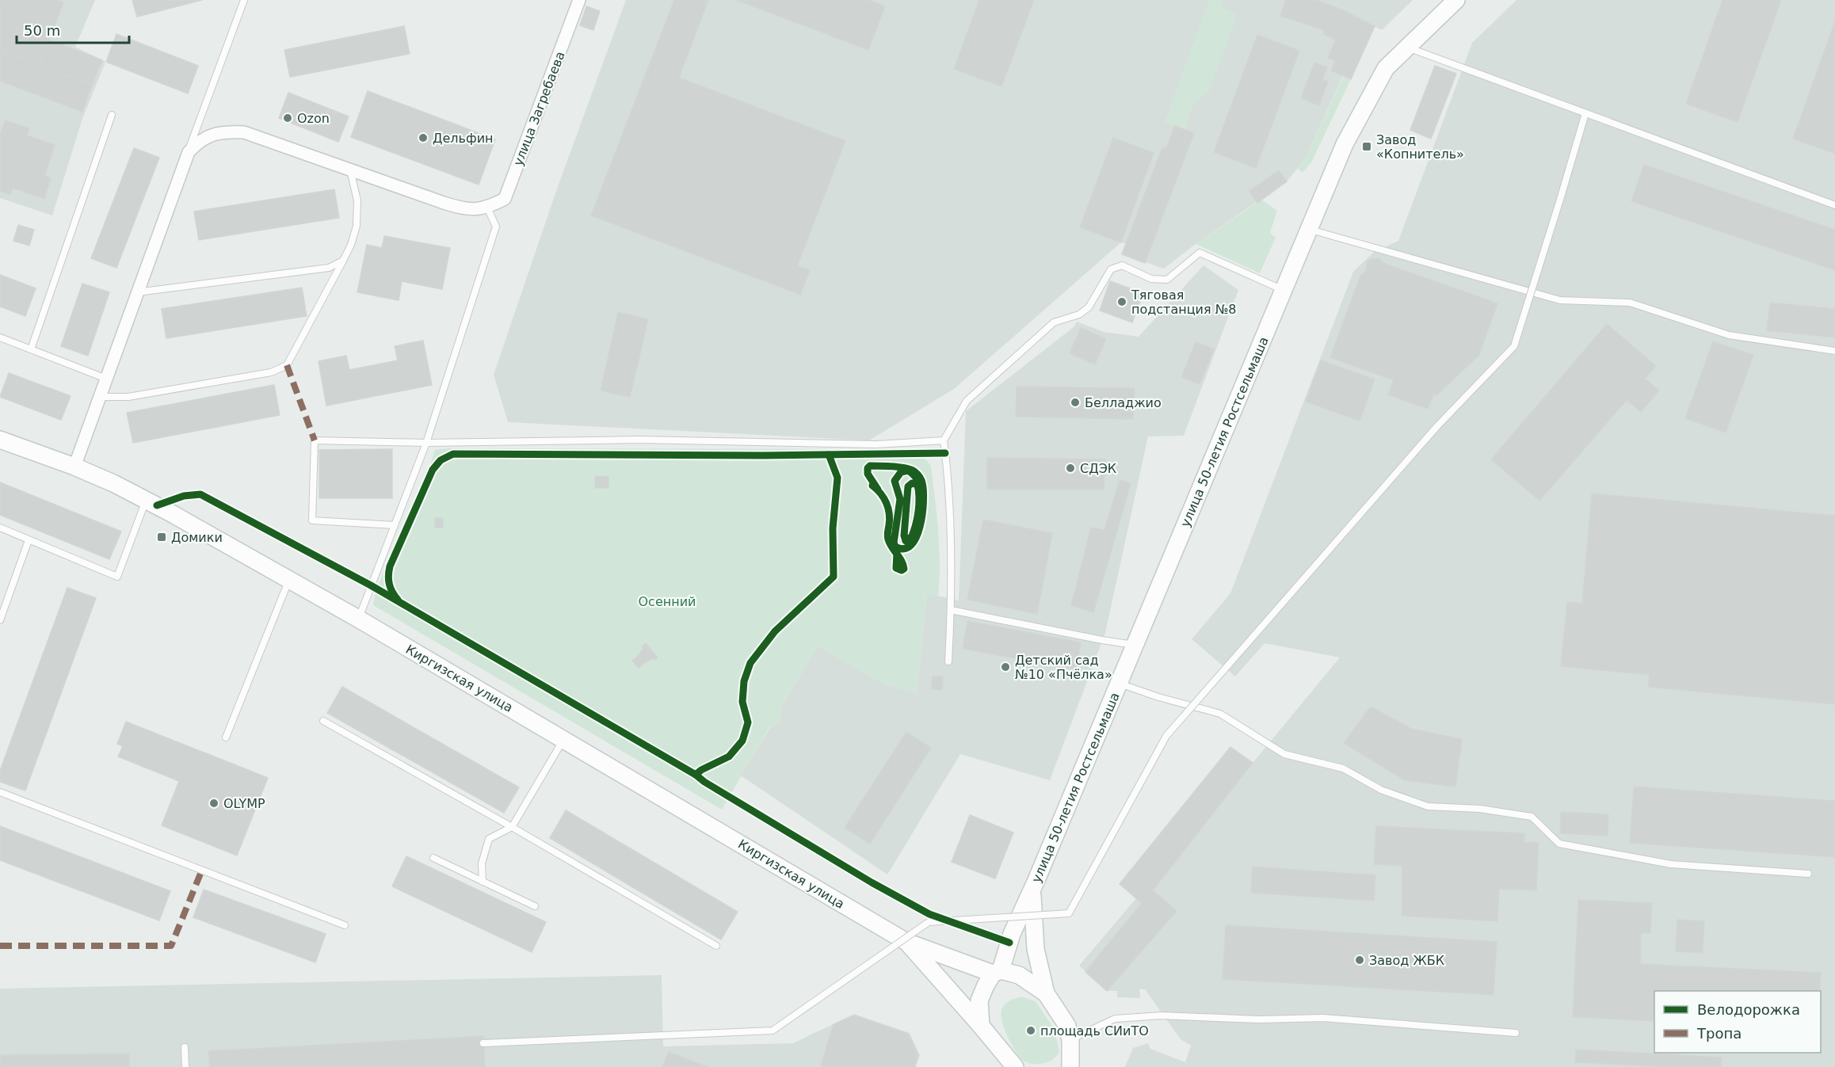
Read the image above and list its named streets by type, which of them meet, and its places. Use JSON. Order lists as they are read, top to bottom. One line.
{"streets":{"main road":["улица 50-летия Ростсельмаша","Киргизская улица"],"street":["улица Загребаева"]},"parks":["Осенний"],"places":{"other":["Ozon","Дельфин","Тяговая подстанция №8","Белладжио","СДЭК","Детский сад №10 «Пчёлка»","OLYMP","Завод ЖБК","площадь СИиТО"],"transit":["Завод «Копнитель»","Домики"]},"legend":["Велодорожка","Тропа"],"scale_bar":"50 m"}
